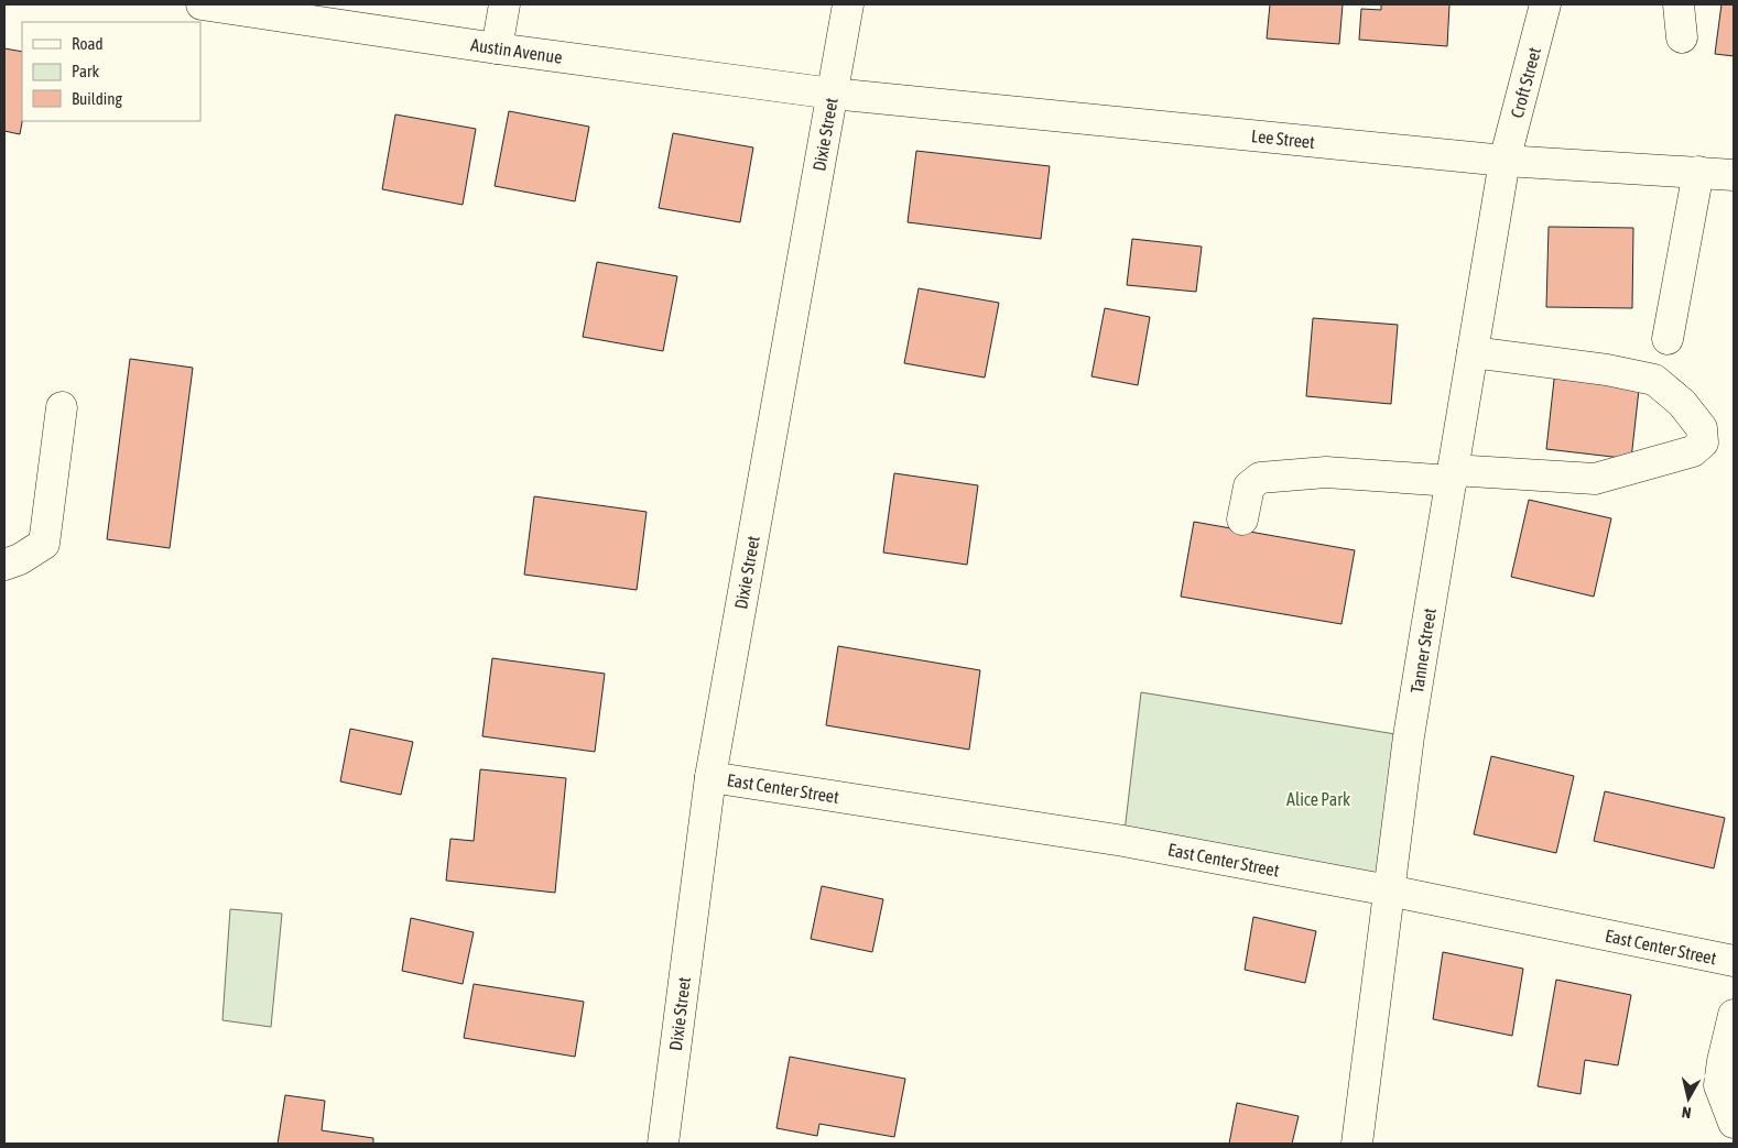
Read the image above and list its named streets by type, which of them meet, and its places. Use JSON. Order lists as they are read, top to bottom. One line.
{"streets":{"street":["Austin Avenue","Croft Street","Dixie Street","Lee Street","Tanner Street","East Center Street"]},"crossings":[["Austin Avenue","Dixie Street"],["Austin Avenue","Lee Street"],["Croft Street","Lee Street"],["Croft Street","Tanner Street"],["Dixie Street","Lee Street"],["Dixie Street","East Center Street"],["Lee Street","Tanner Street"],["Tanner Street","East Center Street"]],"parks":["Alice Park"],"legend":["Road","Park","Building"],"north":"bottom"}
